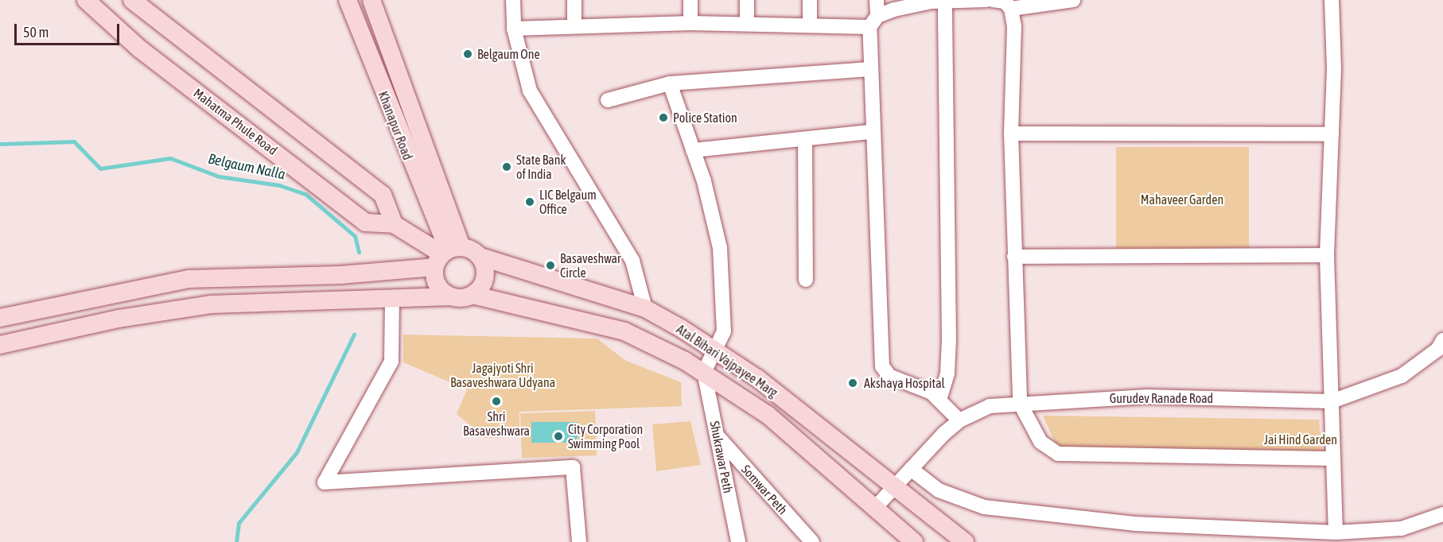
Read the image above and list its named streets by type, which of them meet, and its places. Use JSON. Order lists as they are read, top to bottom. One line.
{"streets":{"main road":["Mahatma Phule Road","Khanapur Road","Atal Bihari Vajpayee Marg"],"street":["Gurudev Ranade Road","Shukrawar Peth","Somwar Peth"]},"crossings":[["Khanapur Road","Atal Bihari Vajpayee Marg"],["Atal Bihari Vajpayee Marg","Gurudev Ranade Road"],["Atal Bihari Vajpayee Marg","Shukrawar Peth"],["Shukrawar Peth","Somwar Peth"]],"water":["Belgaum Nalla"],"parks":["Mahaveer Garden","Jagajyoti Shri Basaveshwara Udyana","Jai Hind Garden"],"places":["Belgaum One","Police Station","State Bank of India","LIC Belgaum Office","Basaveshwar Circle","Akshaya Hospital","Shri Basaveshwara","City Corporation Swimming Pool"],"scale_bar":"50 m"}
